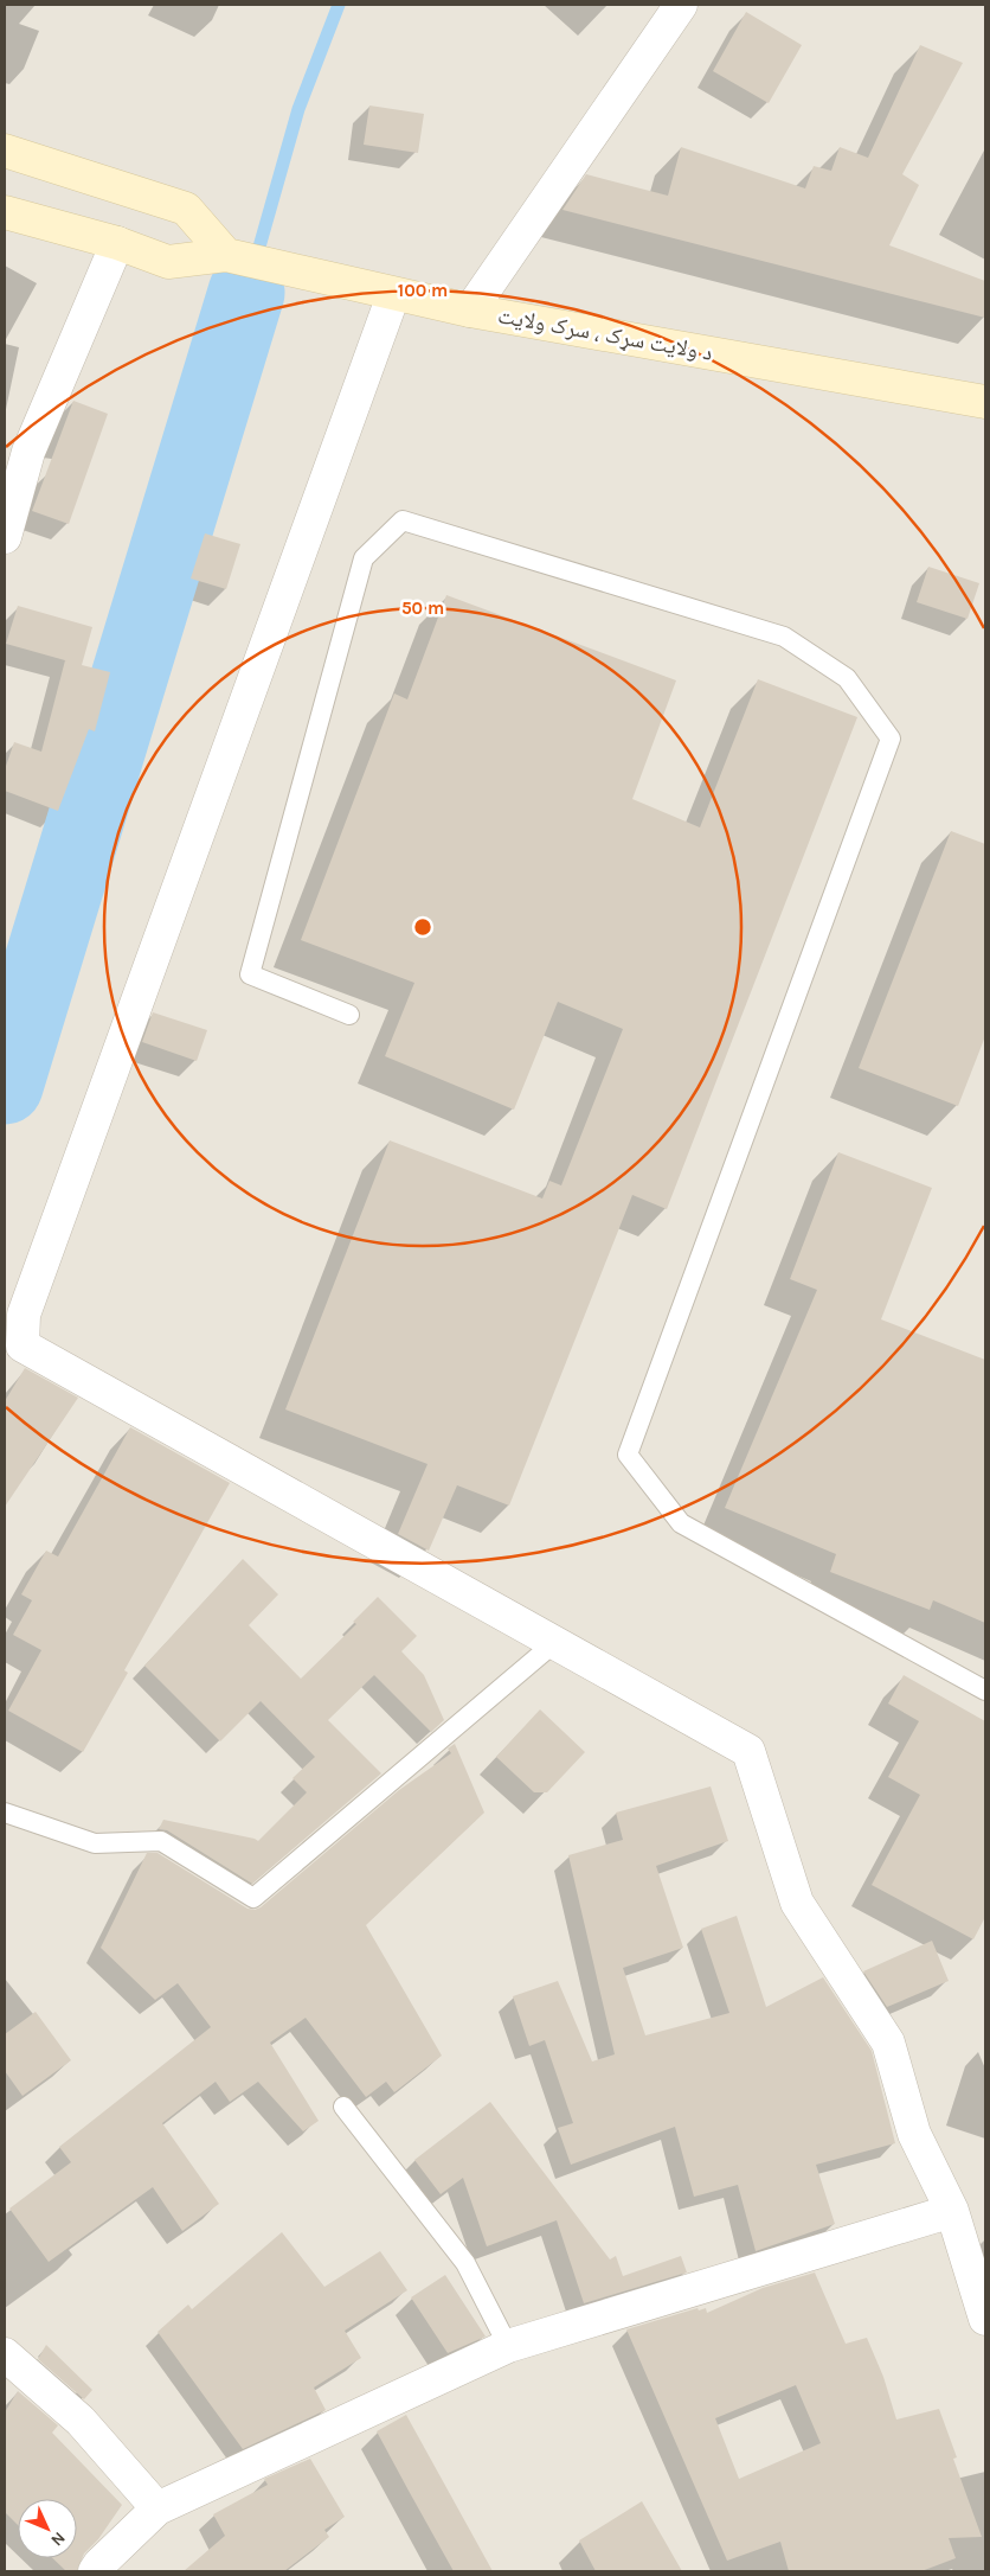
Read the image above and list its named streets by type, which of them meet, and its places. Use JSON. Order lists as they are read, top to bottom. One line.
{"streets":{"main road":["د ولایت سړک ، سرک ولایت"]},"north":"bottom right","rings":["100 m","50 m"]}
